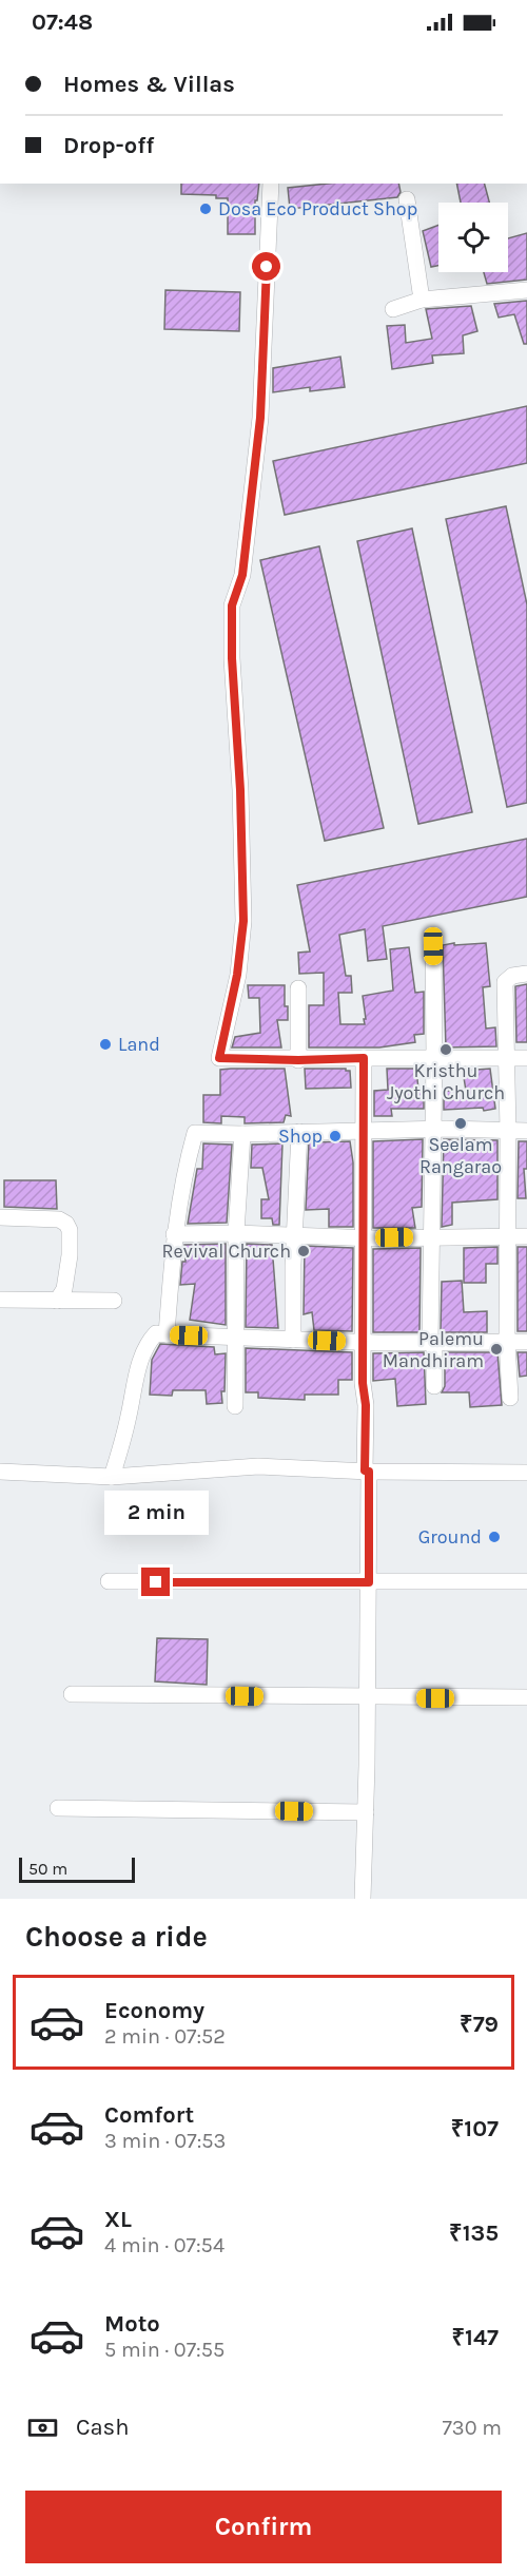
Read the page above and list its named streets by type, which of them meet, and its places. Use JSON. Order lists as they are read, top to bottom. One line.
{"places":["Dosa Eco Product Shop","Land","Kristhu Jyothi Church","Seelam Rangarao","Shop","Revival Church","Palemu Mandhiram","Ground"],"scale_bar":"50 m","page":{"status":"07:48","banner":["Homes & Villas","Drop-off"],"bubble":"2 min","scale":"50 m","heading":"Choose a ride","list":[{"name":"Economy","note":"2 min · 07:52","value":"₹79"},{"name":"Comfort","note":"3 min · 07:53","value":"₹107"},{"name":"XL","note":"4 min · 07:54","value":"₹135"},{"name":"Moto","note":"5 min · 07:55","value":"₹147"}],"pay":["Cash","730 m"],"buttons":"Confirm"}}
